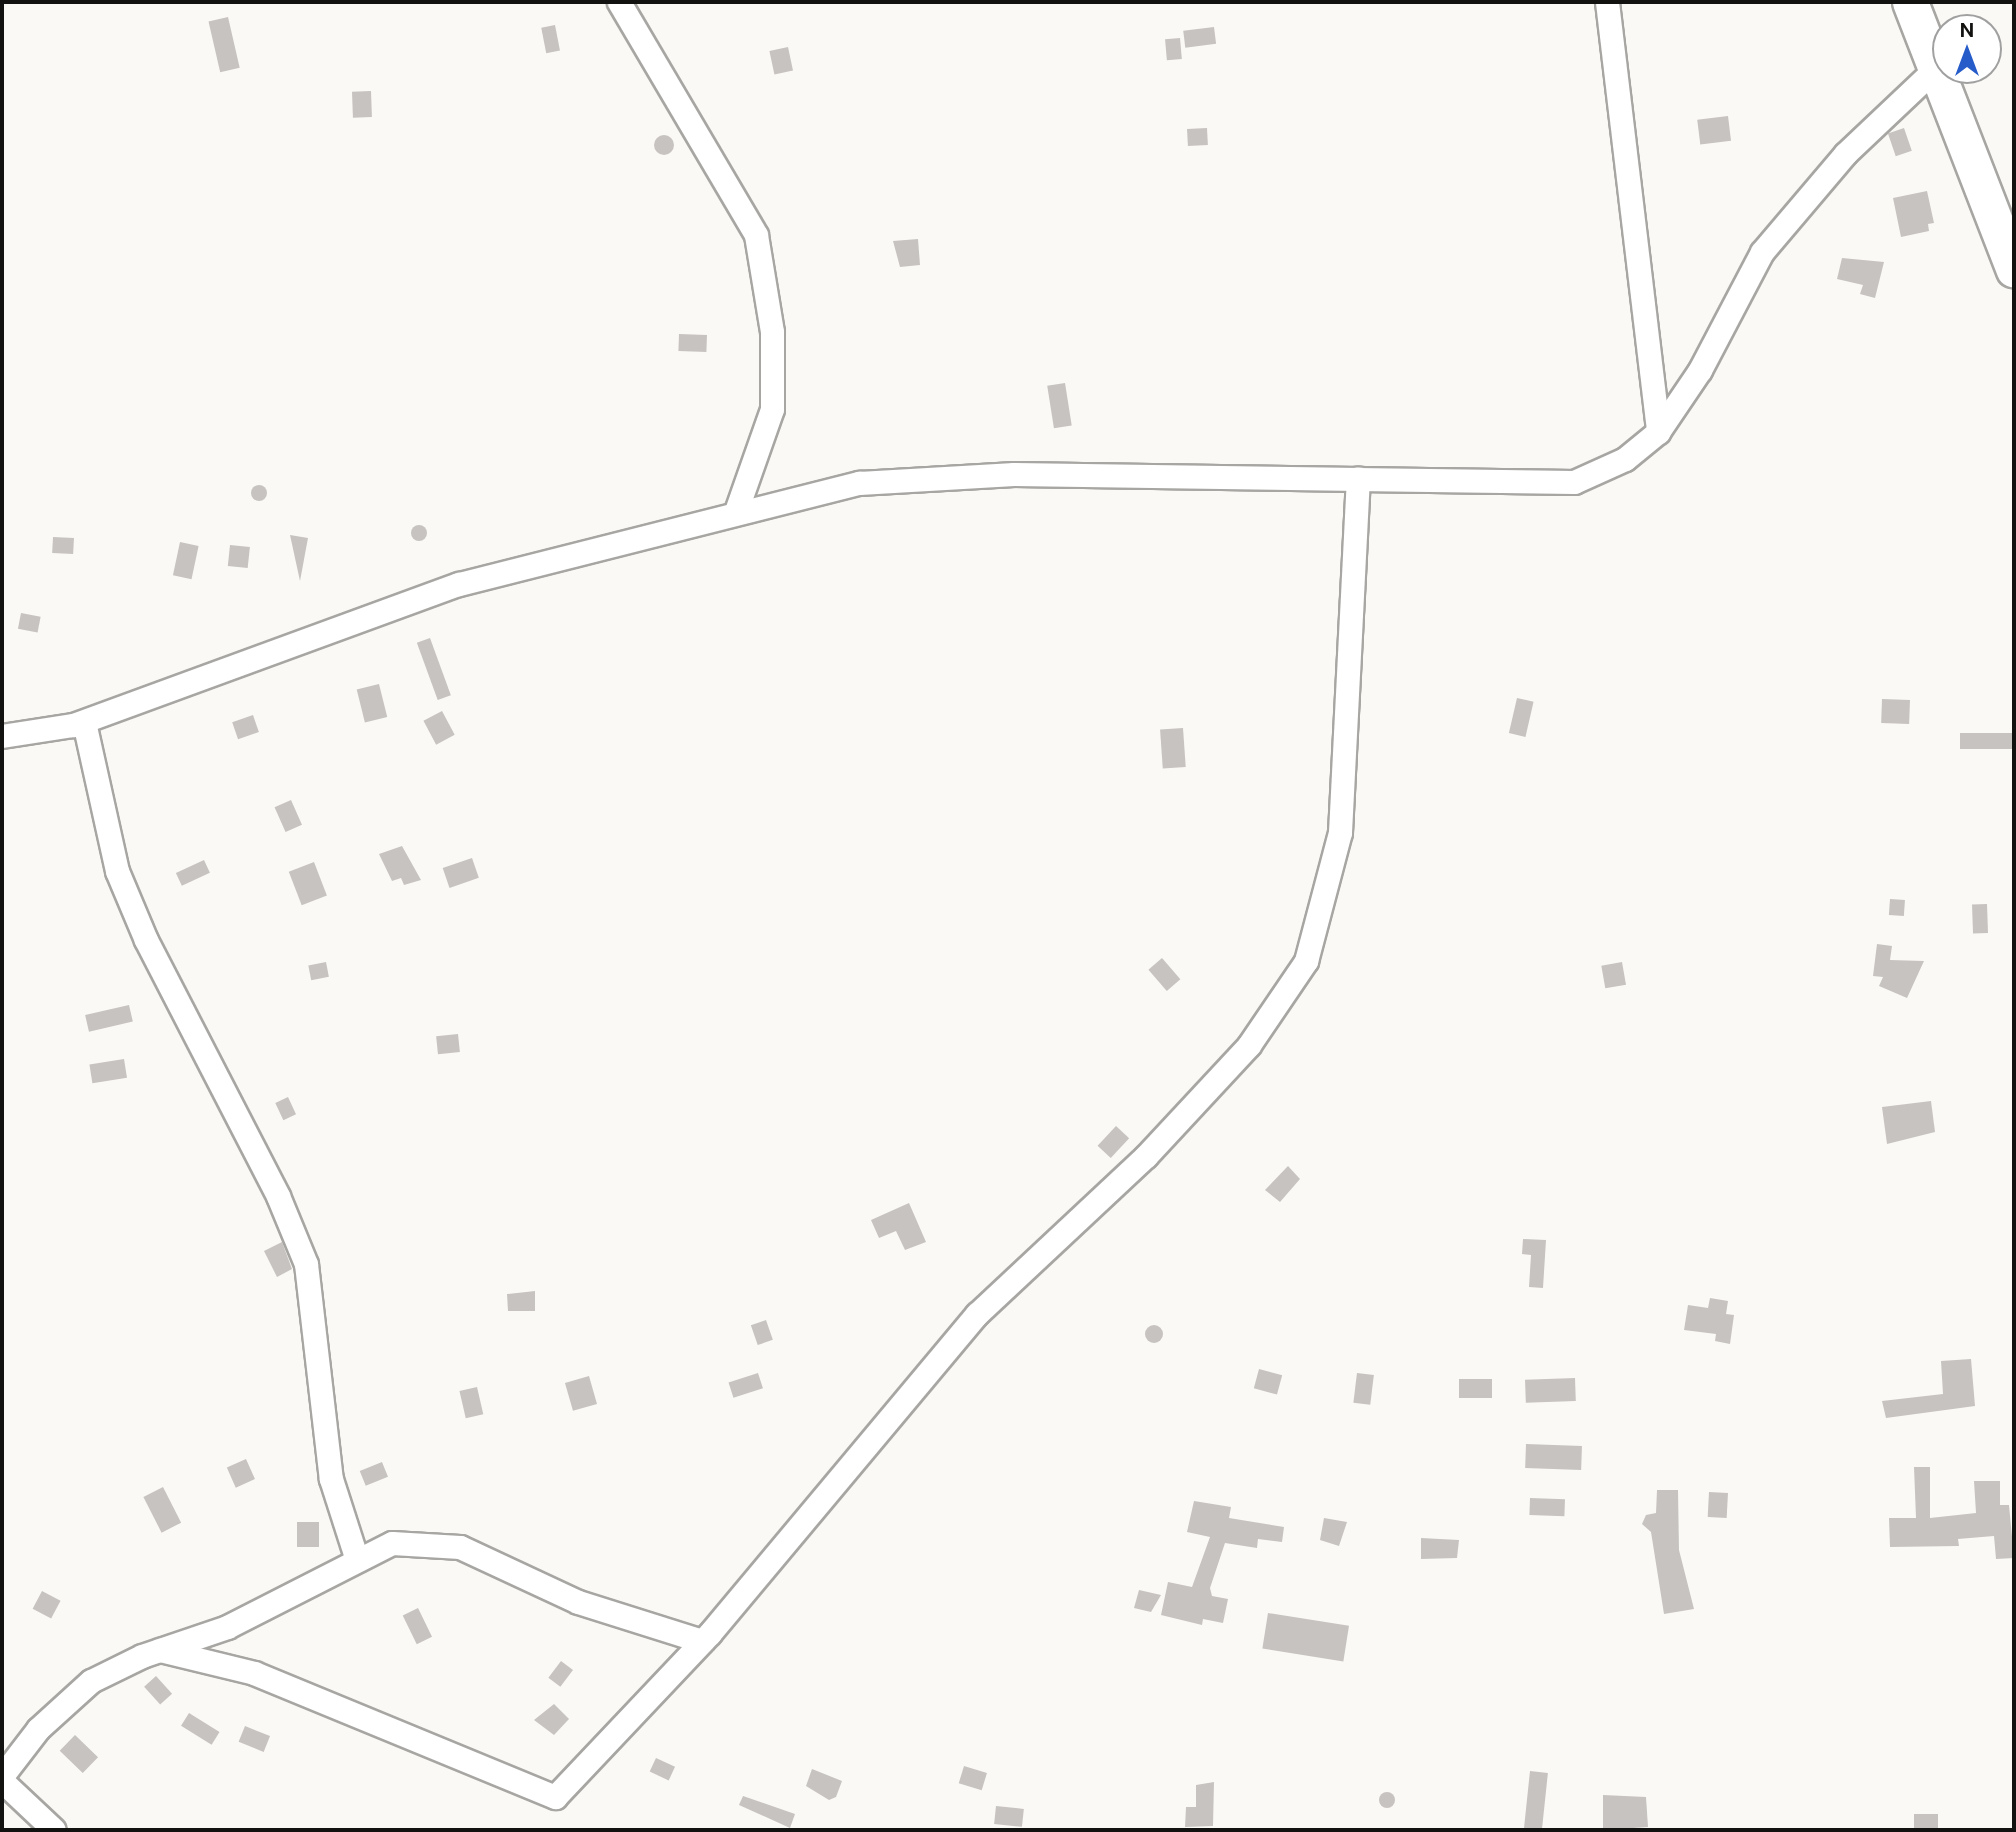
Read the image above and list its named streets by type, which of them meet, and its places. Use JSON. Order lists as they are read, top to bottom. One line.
{"north":"top"}
